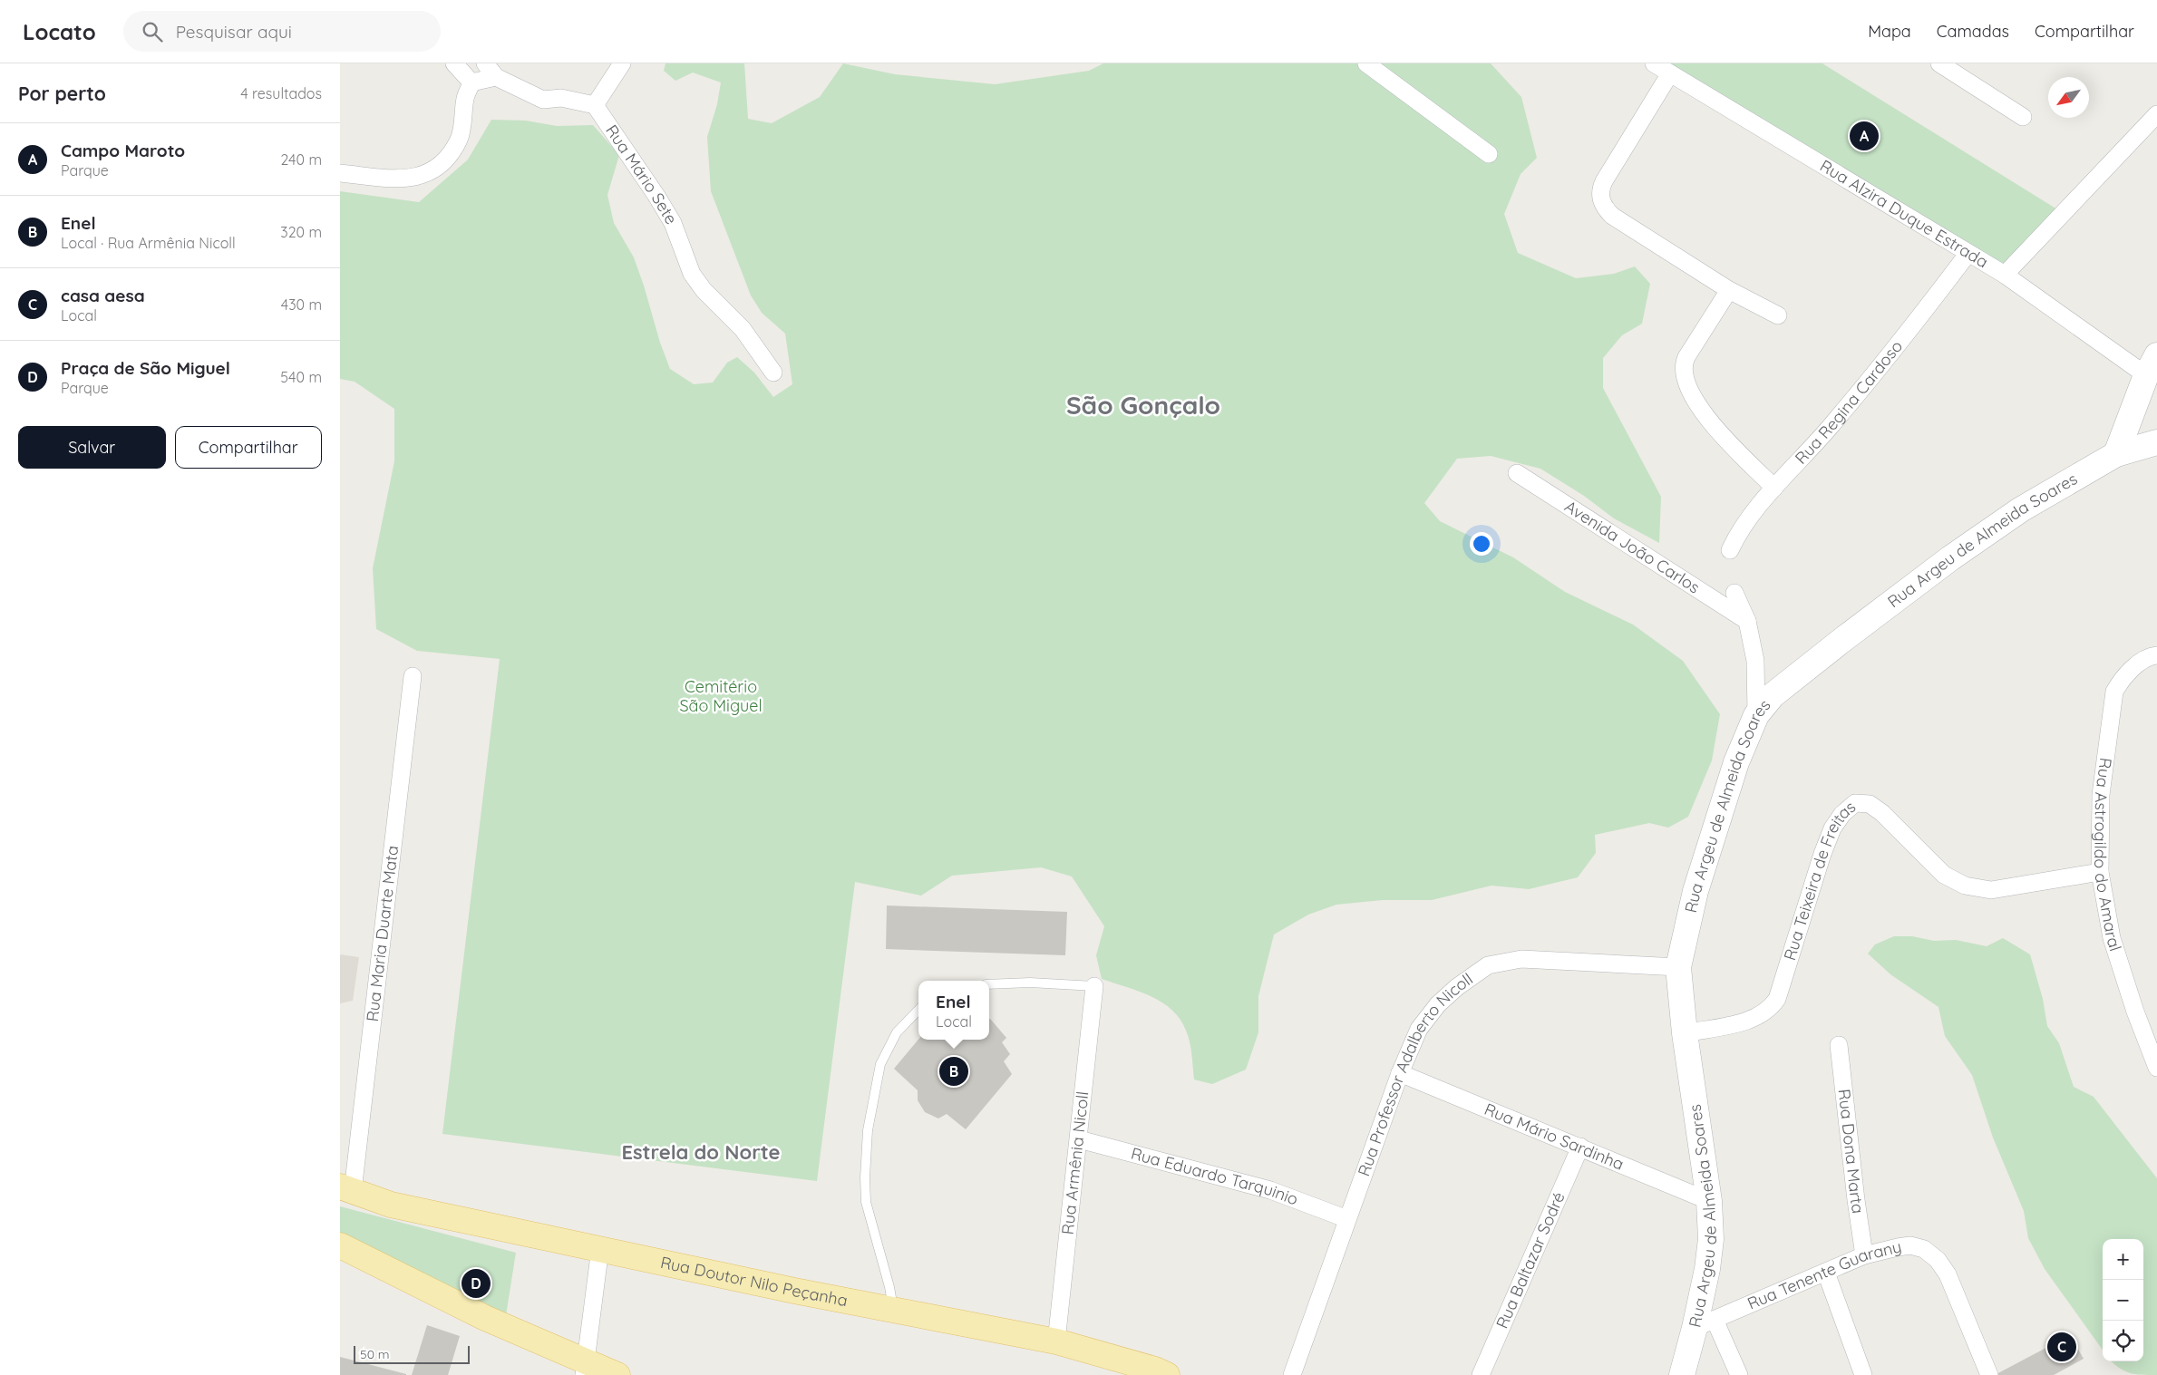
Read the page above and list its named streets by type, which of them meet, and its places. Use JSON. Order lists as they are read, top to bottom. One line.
{"streets":{"main road":["Rua Doutor Nilo Peçanha"],"street":["Rua Mário Sete","Rua Alzira Duque Estrada","Rua Regina Cardoso","Rua Argeu de Almeida Soares","Avenida João Carlos","Rua Astrogildo do Amaral","Rua Teixeira de Freitas","Rua Maria Duarte Mata","Rua Professor Adalberto Nicoll","Rua Mário Sardinha","Rua Dona Marta","Rua Armênia Nicoll","Rua Eduardo Tarquinio","Rua Baltazar Sodré","Rua Tenente Guarany"]},"crossings":[["Rua Alzira Duque Estrada","Rua Regina Cardoso"],["Rua Argeu de Almeida Soares","Rua Teixeira de Freitas"],["Rua Argeu de Almeida Soares","Rua Professor Adalberto Nicoll"],["Rua Argeu de Almeida Soares","Rua Mário Sardinha"],["Rua Argeu de Almeida Soares","Rua Tenente Guarany"],["Rua Astrogildo do Amaral","Rua Teixeira de Freitas"],["Rua Maria Duarte Mata","Rua Doutor Nilo Peçanha"],["Rua Professor Adalberto Nicoll","Rua Mário Sardinha"],["Rua Professor Adalberto Nicoll","Rua Eduardo Tarquinio"],["Rua Mário Sardinha","Rua Baltazar Sodré"],["Rua Dona Marta","Rua Tenente Guarany"],["Rua Armênia Nicoll","Rua Eduardo Tarquinio"],["Rua Armênia Nicoll","Rua Doutor Nilo Peçanha"]],"districts":["São Gonçalo","Estrela do Norte"],"parks":["Cemitério São Miguel"],"scale_bar":"50 m","north":"bottom left","page":{"header":"Locato","search":"Pesquisar aqui","nav":["Mapa","Camadas","Compartilhar"],"heading":["Por perto","4 resultados"],"pins":["A","B","D","C"],"list":[{"mark":"A","name":"Campo Maroto","note":"Parque","value":"240 m"},{"mark":"B","name":"Enel","note":"Local · Rua Armênia Nicoll","value":"320 m"},{"mark":"C","name":"casa aesa","note":"Local","value":"430 m"},{"mark":"D","name":"Praça de São Miguel","note":"Parque","value":"540 m"}],"buttons":["Salvar","Compartilhar"],"popup":["Enel","Local"],"map_buttons":["+","−"],"scale":"50 m"}}
